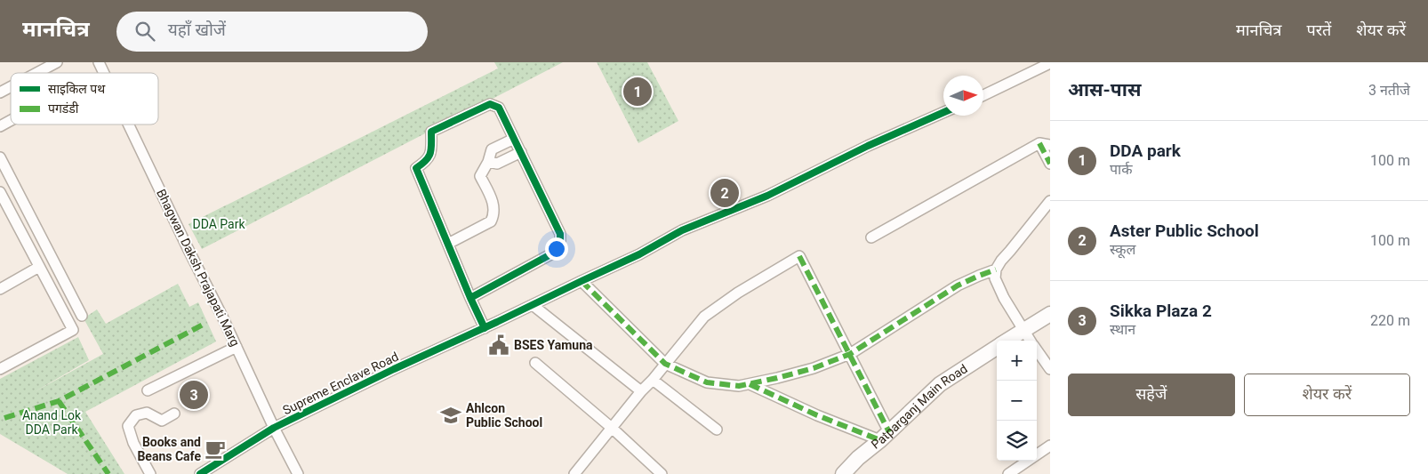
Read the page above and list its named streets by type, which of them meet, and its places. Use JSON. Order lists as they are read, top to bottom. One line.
{"streets":{"street":["Bhagwan Daksh Prajapati Marg","Supreme Enclave Road","Patparganj Main Road"]},"crossings":[["Bhagwan Daksh Prajapati Marg","Supreme Enclave Road"]],"parks":["DDA Park","Anand Lok DDA Park"],"places":{"public building":["BSES Yamuna"],"school or university":["Ahlcon Public School"],"cafe":["Books and Beans Cafe"]},"legend":["साइकिल पथ","पगडंडी"],"north":"right","page":{"header":"मानचित्र","search":"यहाँ खोजें","nav":["मानचित्र","परतें","शेयर करें"],"heading":["आस-पास","3 नतीजे"],"pins":["1","2","3"],"list":[{"mark":"1","name":"DDA park","note":"पार्क","value":"100 m"},{"mark":"2","name":"Aster Public School","note":"स्कूल","value":"100 m"},{"mark":"3","name":"Sikka Plaza 2","note":"स्थान","value":"220 m"}],"map_buttons":["+","−"],"buttons":["सहेजें","शेयर करें"]}}
